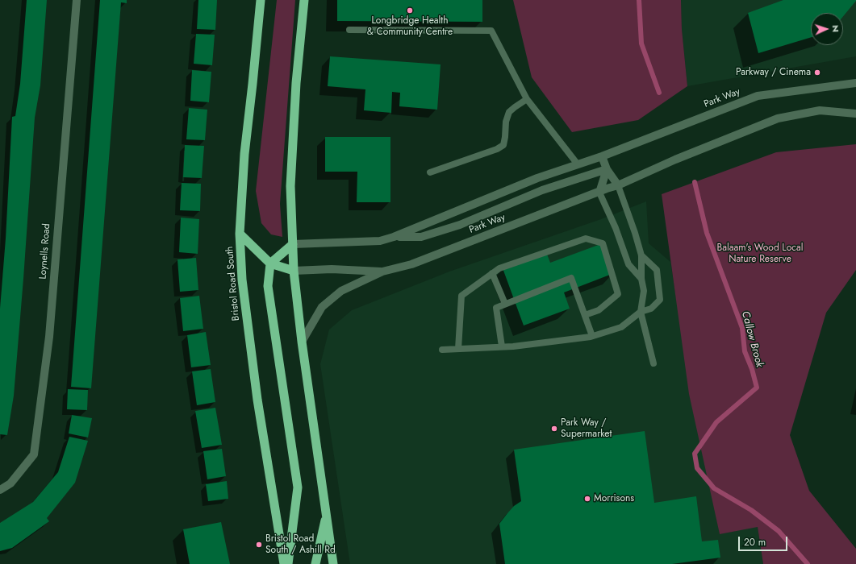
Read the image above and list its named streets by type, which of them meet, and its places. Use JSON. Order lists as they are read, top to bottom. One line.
{"streets":{"highway":["Bristol Road South"],"street":["Park Way","Loynells Road"]},"water":["Callow Brook"],"parks":["Balaam's Wood Local Nature Reserve"],"places":["Longbridge Health & Community Centre","Parkway / Cinema","Park Way / Supermarket","Morrisons","Bristol Road South / Ashill Rd"],"scale_bar":"20 m","north":"right"}
